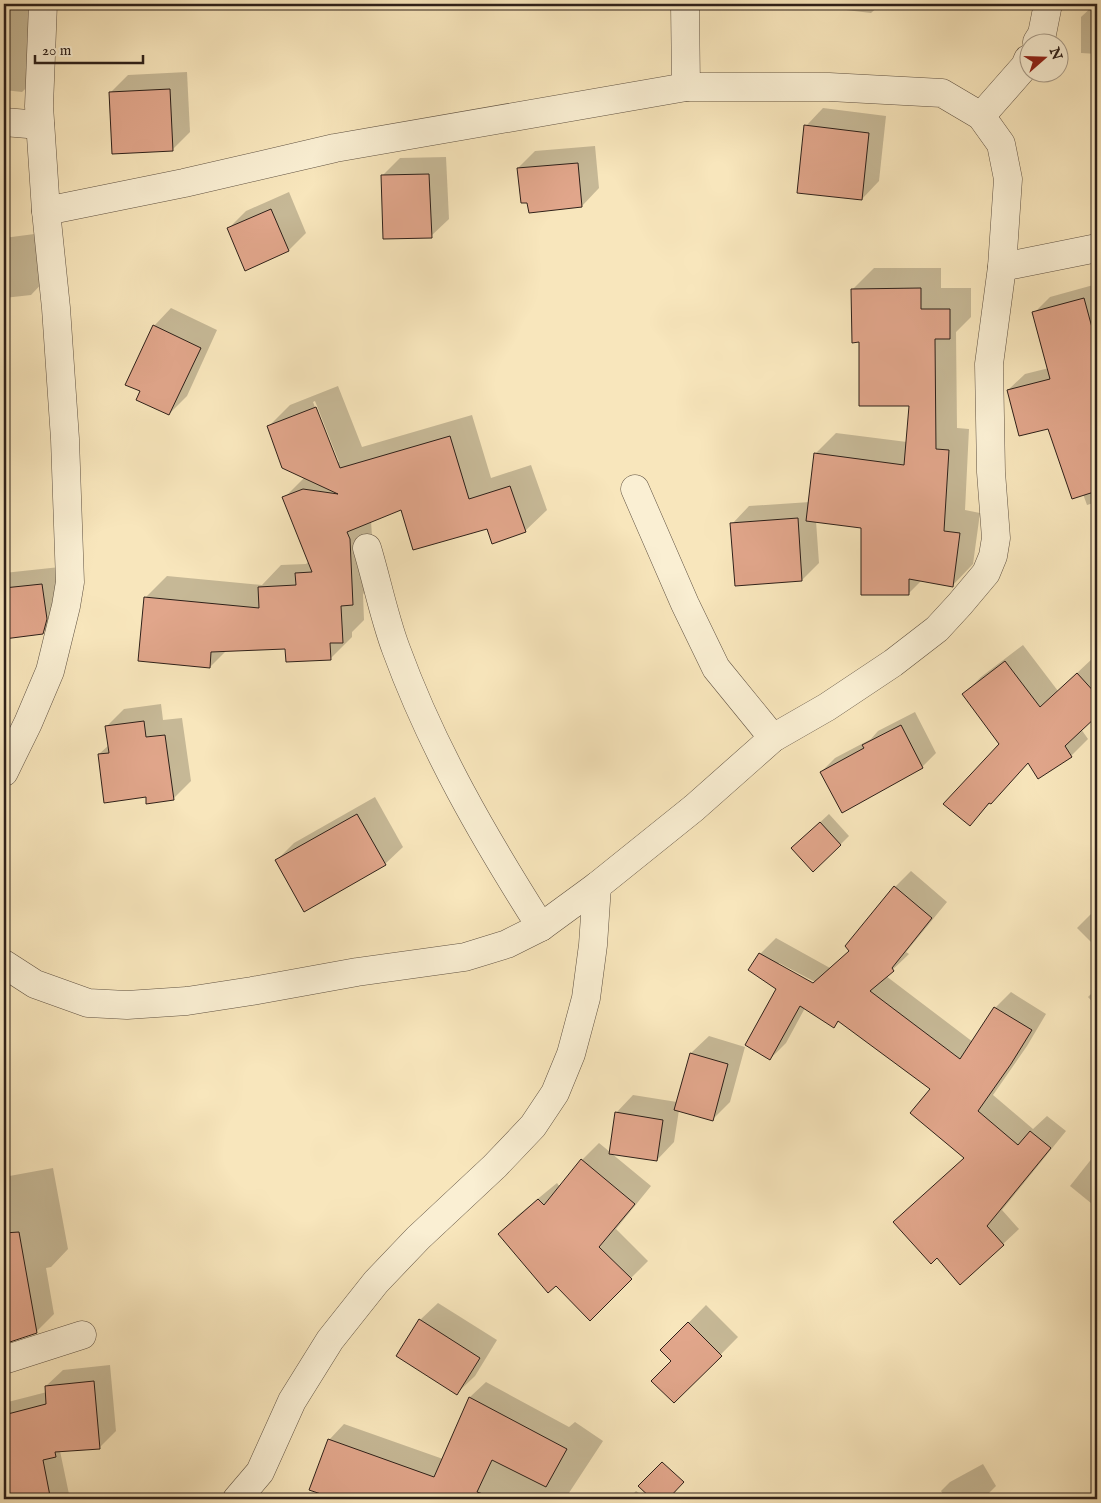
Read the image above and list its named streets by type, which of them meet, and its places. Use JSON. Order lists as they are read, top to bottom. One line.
{"scale_bar":"20 m","north":"right"}
